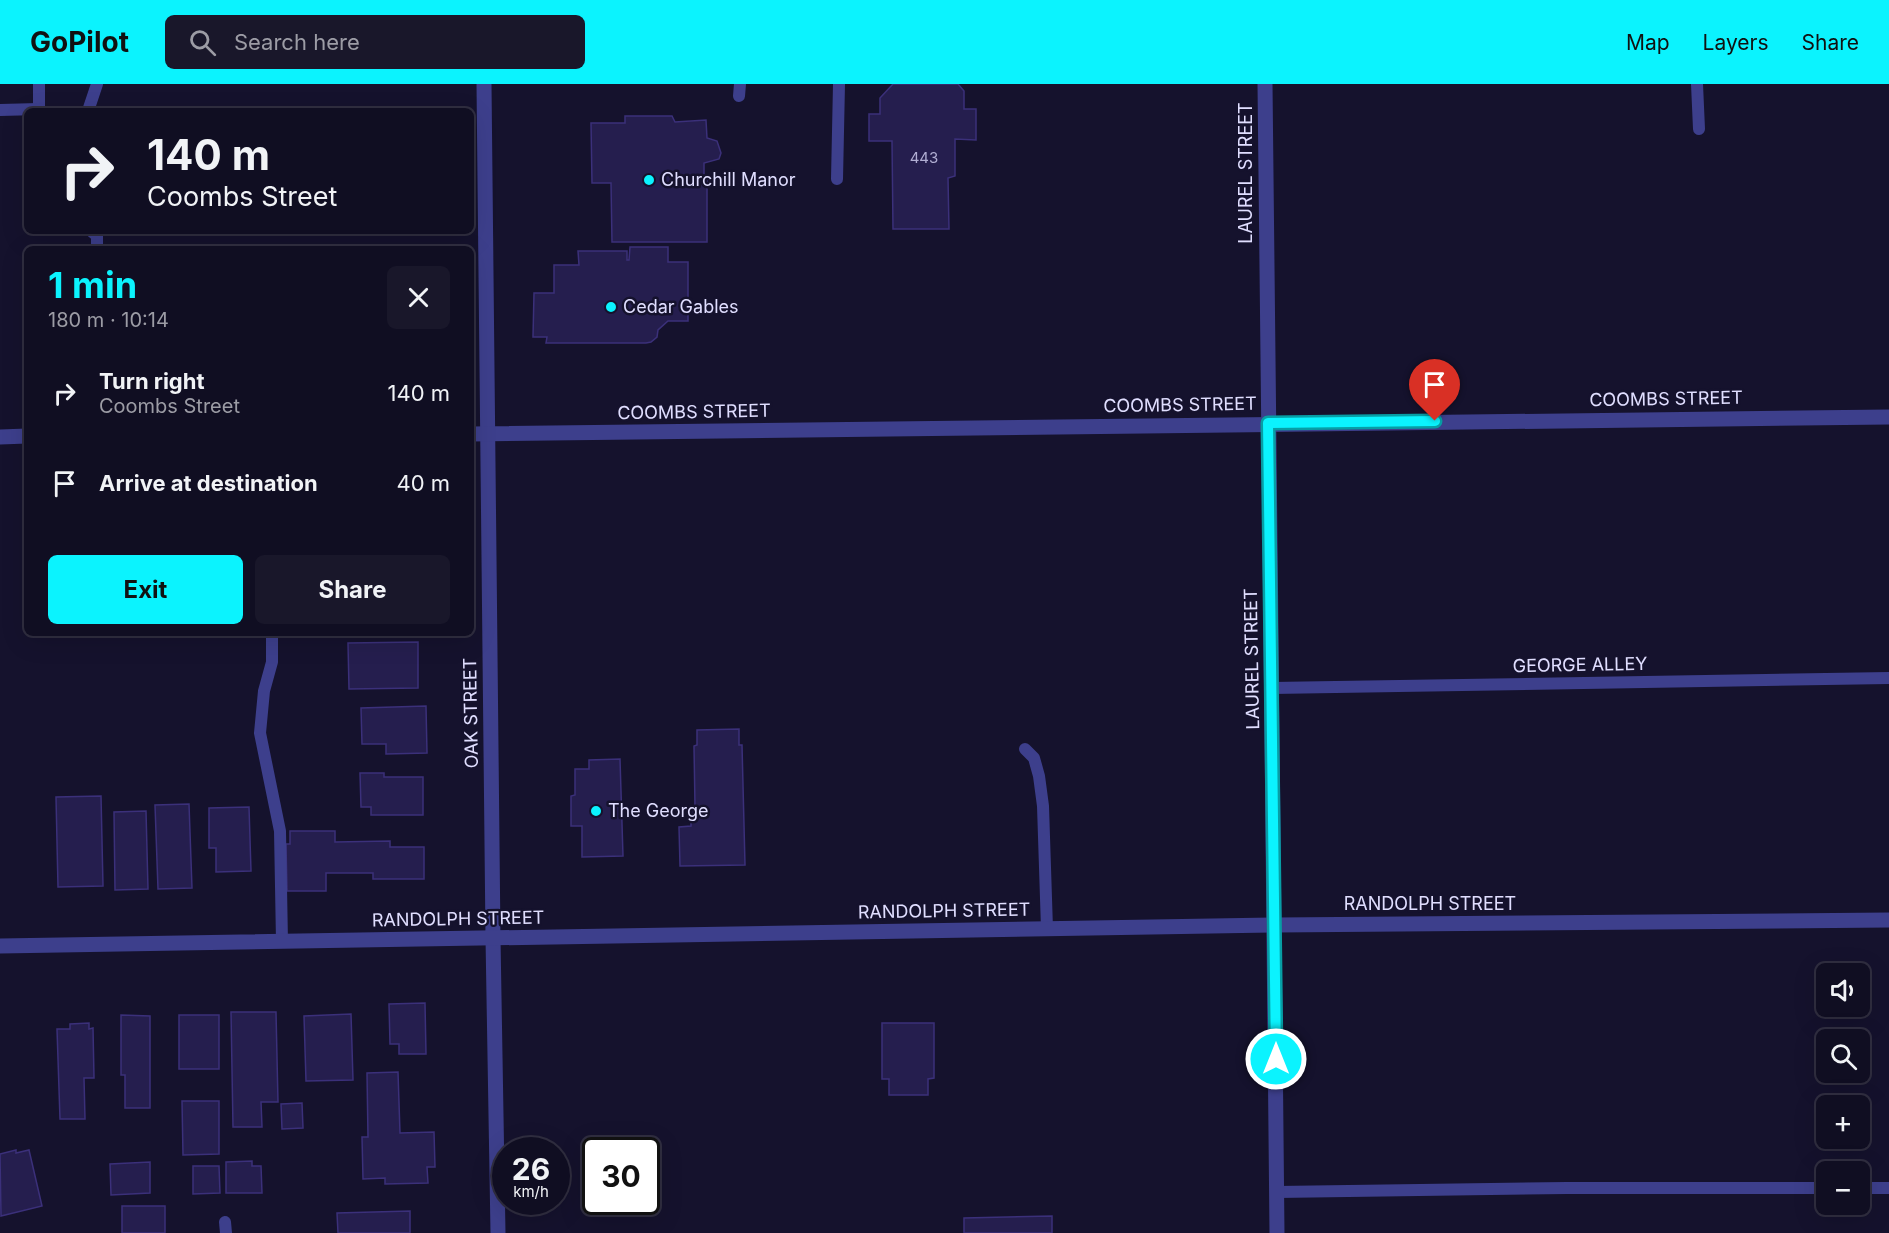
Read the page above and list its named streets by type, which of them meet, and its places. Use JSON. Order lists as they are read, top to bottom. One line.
{"streets":{"street":["LAUREL STREET","COOMBS STREET","OAK STREET","RANDOLPH STREET"],"lane":["GEORGE ALLEY"]},"crossings":[["LAUREL STREET","COOMBS STREET"],["LAUREL STREET","GEORGE ALLEY"],["LAUREL STREET","RANDOLPH STREET"],["COOMBS STREET","OAK STREET"],["OAK STREET","RANDOLPH STREET"]],"places":["Churchill Manor","Cedar Gables","The George"],"house_numbers":["443"],"page":{"header":"GoPilot","search":"Search here","nav":["Map","Layers","Share"],"turn":["140 m","Coombs Street"],"heading":["1 min","180 m · 10:14"],"list":[{"name":"Turn right","note":"Coombs Street","value":"140 m"},{"name":"Arrive at destination","value":"40 m"}],"buttons":["Exit","Share"],"map_buttons":["+","−"],"speed":"26 km/h","limit":"30"}}
